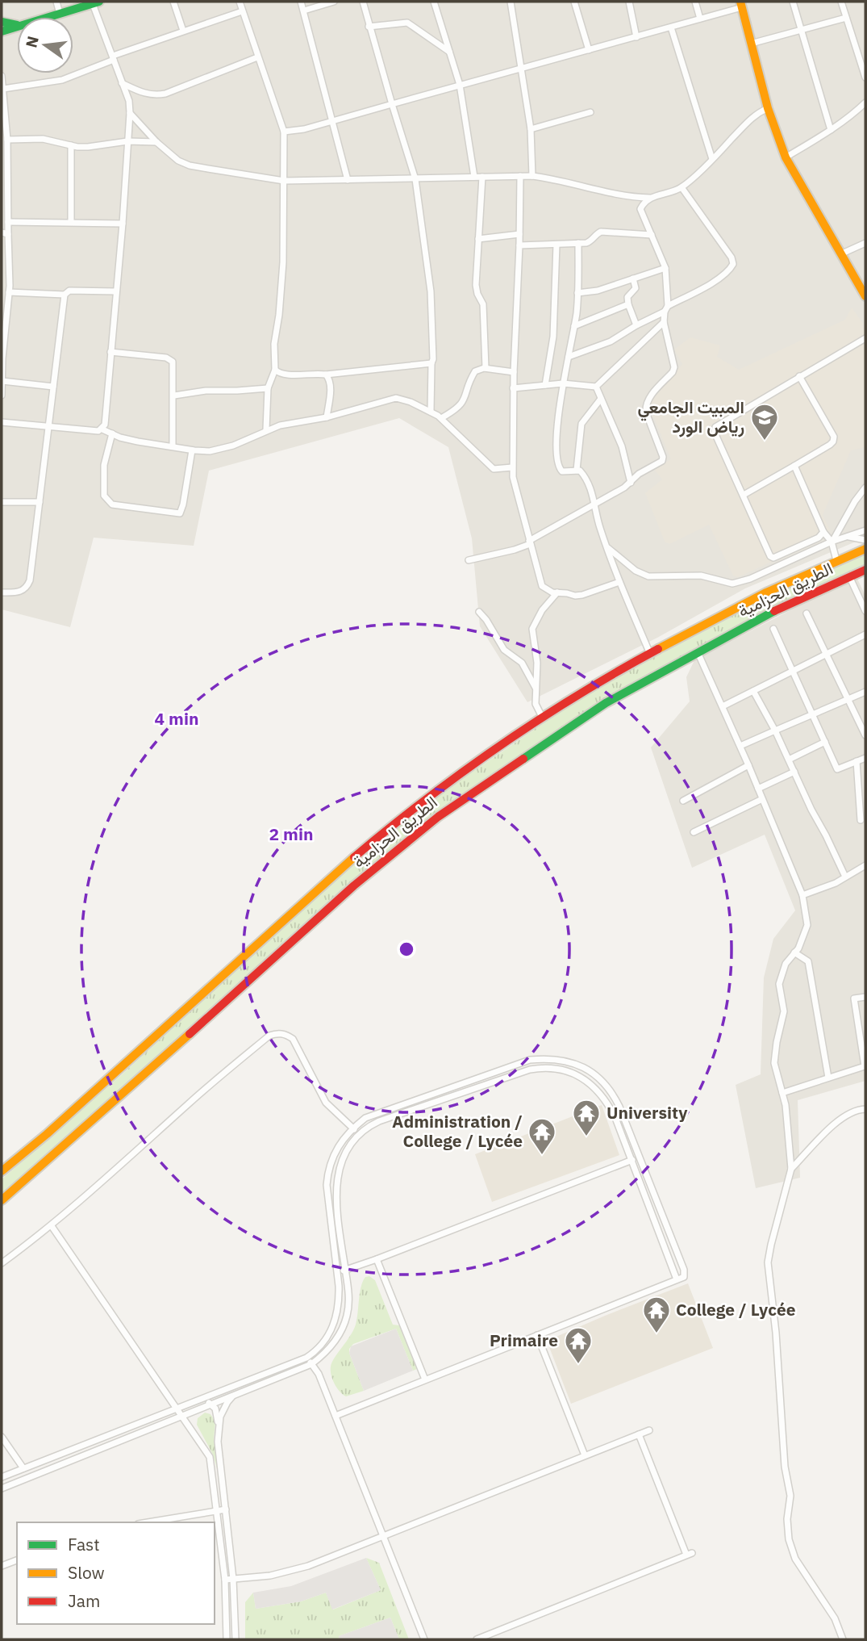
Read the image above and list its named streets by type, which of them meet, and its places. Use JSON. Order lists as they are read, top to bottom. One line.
{"streets":{"main road":["الطريق الحزامية"]},"places":{"school or university":["المبيت الجامعي رياض الورد"],"temple":["University","Administration / College / Lycée","College / Lycée","Primaire"]},"legend":["Fast","Slow","Jam"],"north":"left","rings":["4 min","2 min"]}
